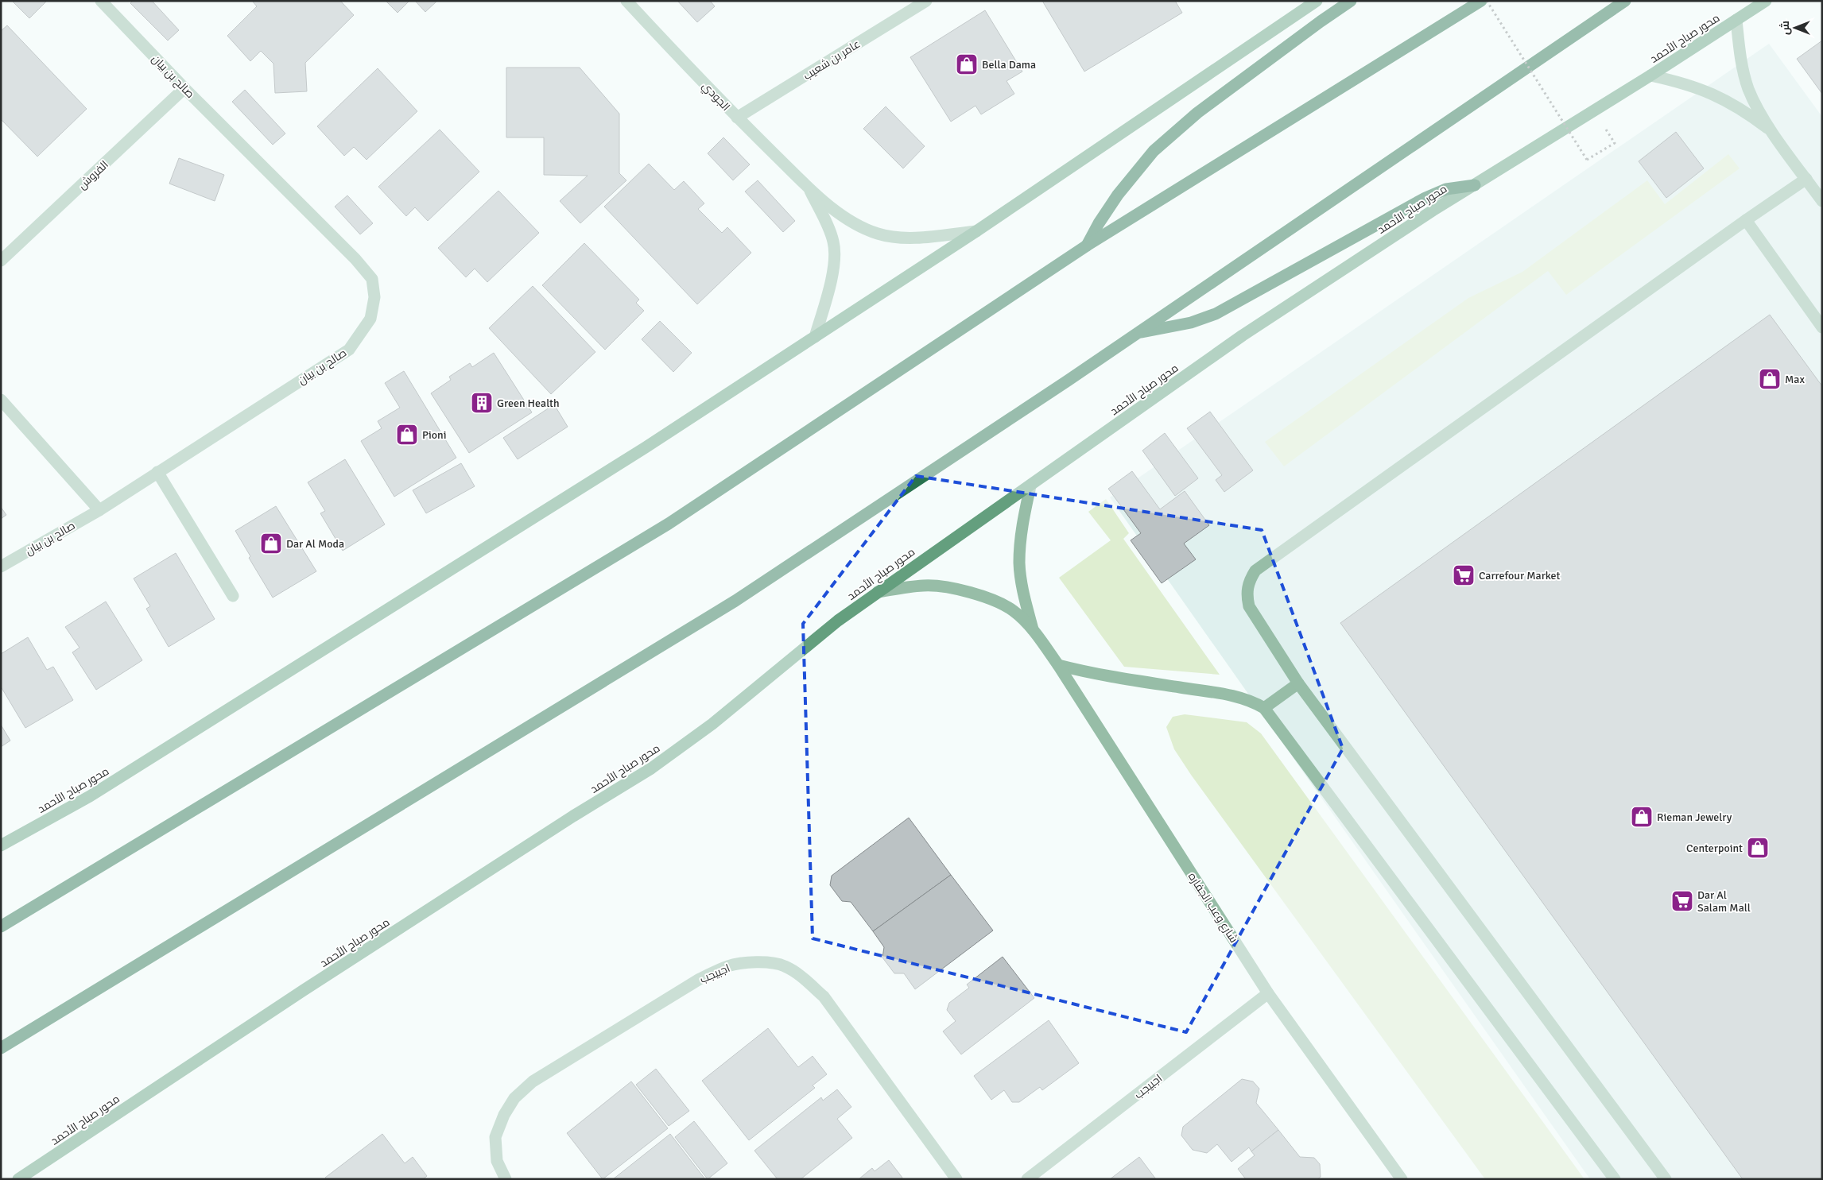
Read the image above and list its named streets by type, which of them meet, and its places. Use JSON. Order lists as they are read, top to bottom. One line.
{"streets":{"street":["محور صباح الأحمد","عامر بن شعيب","صالح بن بيان","الجودي","الفروش","شارع وعب الجفاره","اجبيجب"]},"crossings":[["محور صباح الأحمد","الجودي"],["محور صباح الأحمد","شارع وعب الجفاره"],["عامر بن شعيب","الجودي"],["صالح بن بيان","الفروش"],["شارع وعب الجفاره","اجبيجب"]],"places":{"shop":["Bella Dama","Max","Pioni","Dar Al Moda","Rieman Jewelry","Centerpoint"],"building":["Green Health"],"supermarket":["Carrefour Market","Dar Al Salam Mall"]},"north":"left"}
